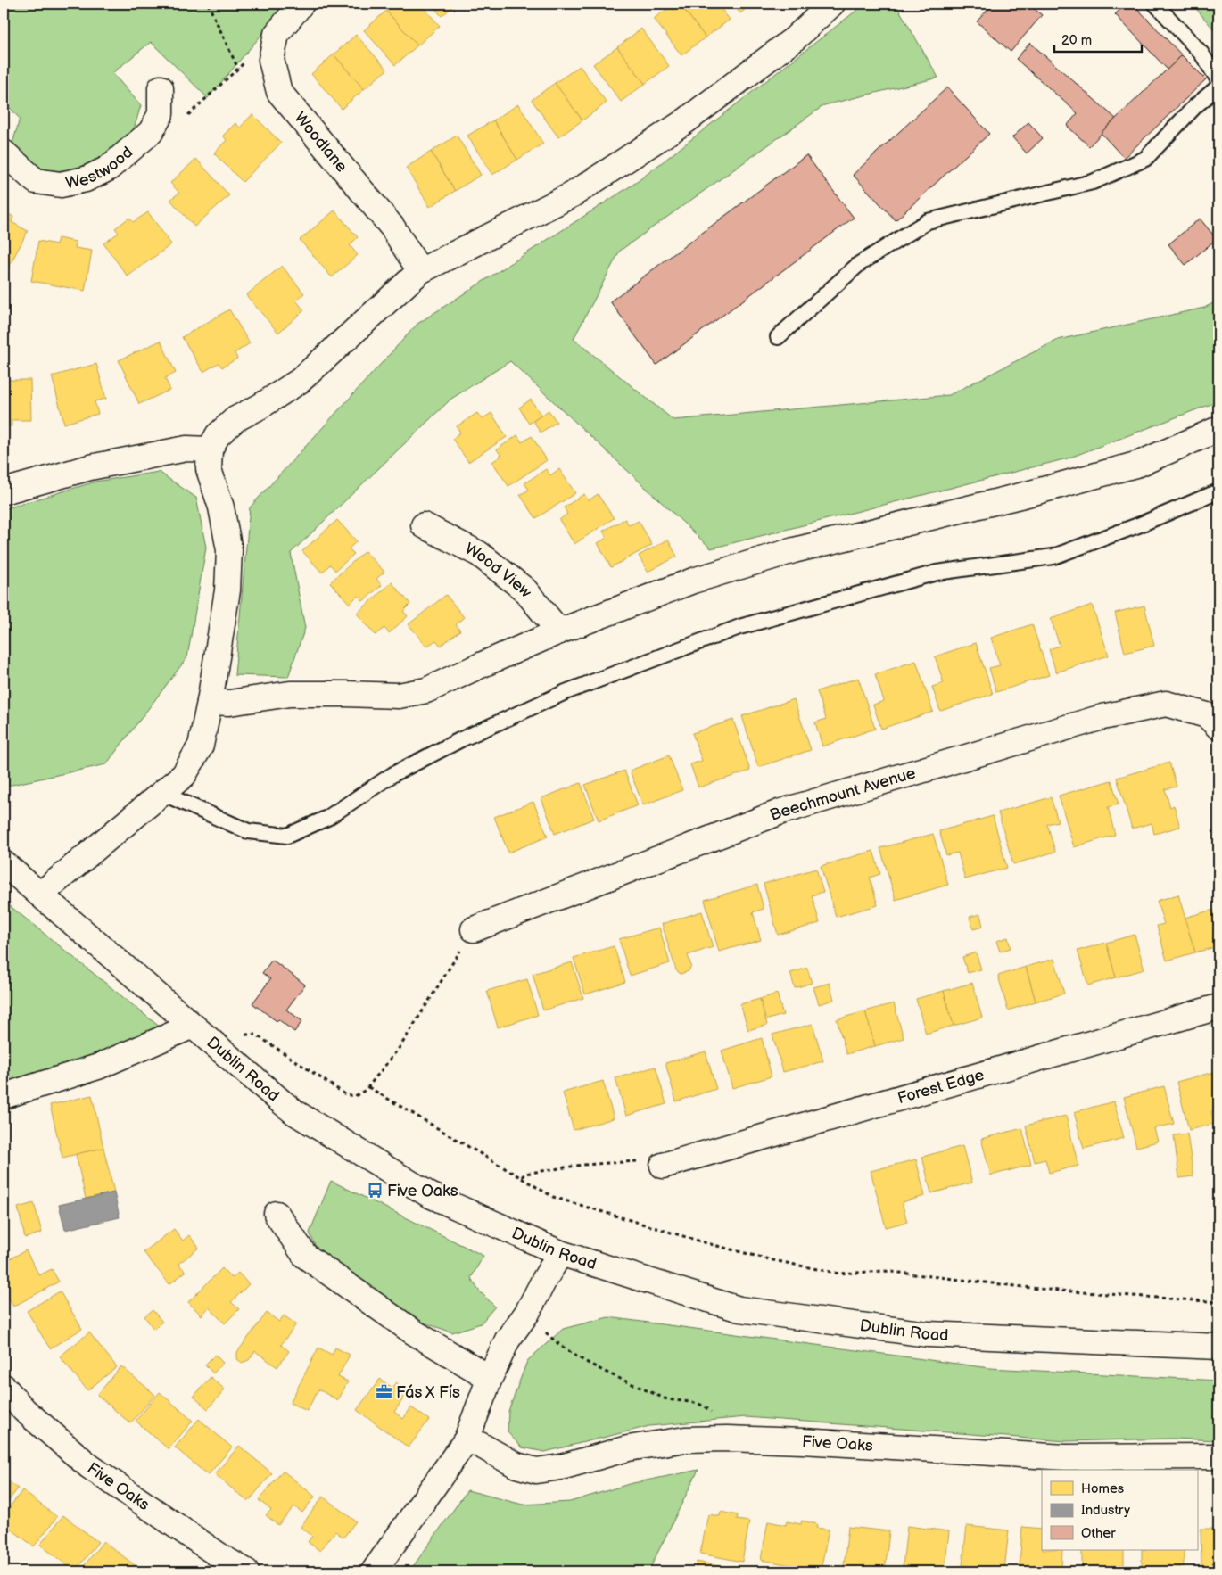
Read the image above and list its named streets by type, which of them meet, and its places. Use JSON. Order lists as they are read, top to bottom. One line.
{"streets":{"street":["Woodlane","Westwood","Wood View","Beechmount Avenue","Dublin Road","Forest Edge","Five Oaks"]},"places":{"bus stop":["Five Oaks"],"office":["Fás X Fís"]},"legend":["Homes","Industry","Other"],"scale_bar":"20 m"}
